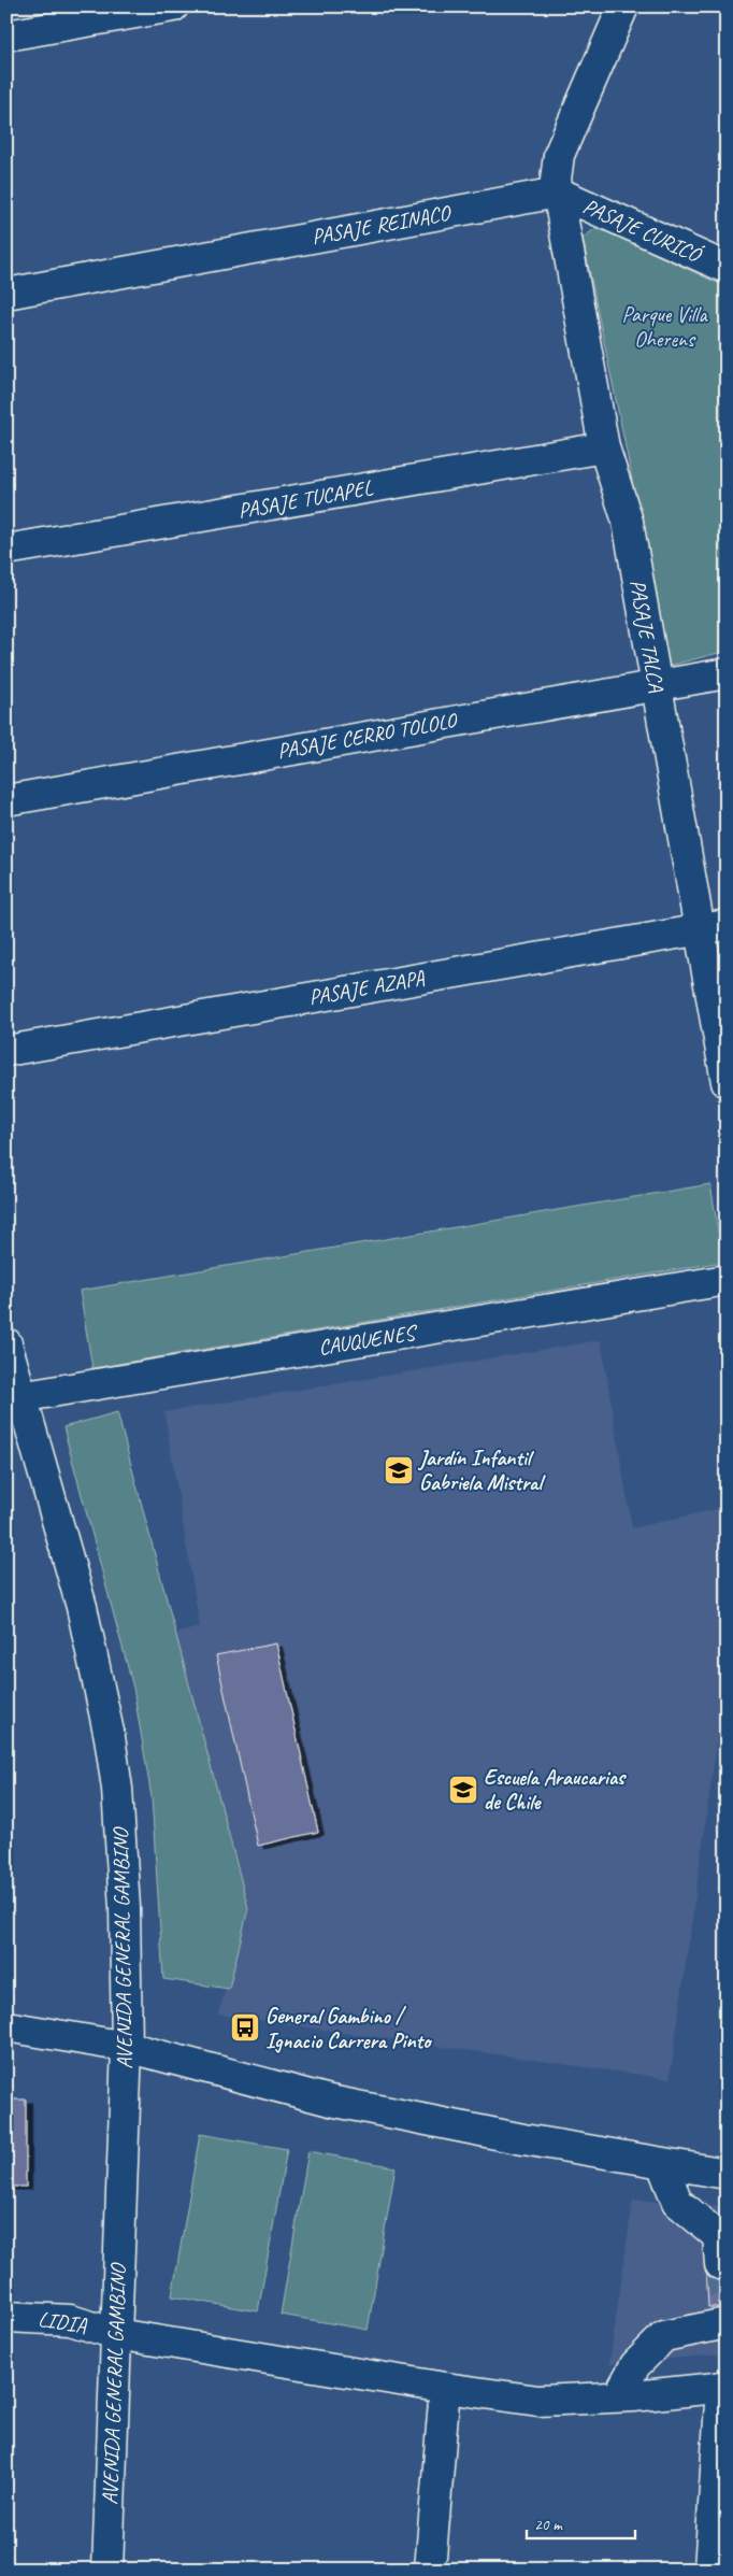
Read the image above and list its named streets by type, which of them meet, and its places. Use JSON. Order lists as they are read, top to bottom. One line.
{"streets":{"street":["PASAJE REINACO","PASAJE CURICÓ","PASAJE TUCAPEL","PASAJE TALCA","PASAJE CERRO TOLOLO","PASAJE AZAPA","CAUQUENES","AVENIDA GENERAL GAMBINO","LIDIA"]},"crossings":[["PASAJE REINACO","PASAJE CURICÓ"],["PASAJE REINACO","PASAJE TALCA"],["PASAJE CURICÓ","PASAJE TALCA"],["PASAJE TUCAPEL","PASAJE TALCA"],["PASAJE TALCA","PASAJE CERRO TOLOLO"],["PASAJE TALCA","PASAJE AZAPA"],["CAUQUENES","AVENIDA GENERAL GAMBINO"],["AVENIDA GENERAL GAMBINO","LIDIA"]],"parks":["Parque Villa Oherens"],"places":{"school or university":["Jardín Infantil Gabriela Mistral","Escuela Araucarias de Chile"],"bus stop":["General Gambino / Ignacio Carrera Pinto"]},"scale_bar":"20 m"}
